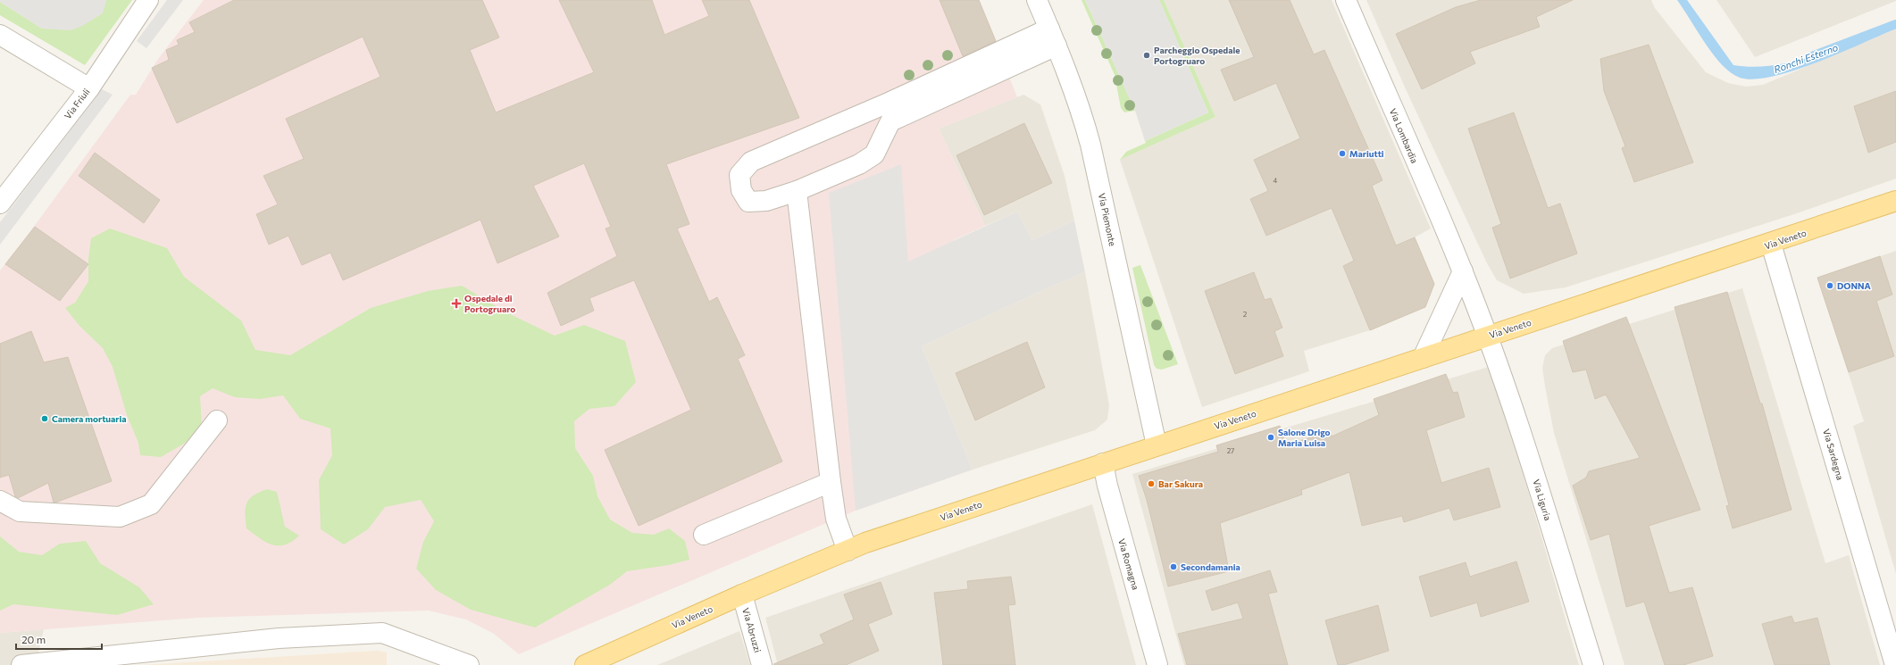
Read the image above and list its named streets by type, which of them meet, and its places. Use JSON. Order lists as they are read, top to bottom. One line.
{"streets":{"main road":["Via Veneto"],"street":["Via Friuli","Via Lombardia","Via Piemonte","Via Sardegna","Via Liguria","Via Romagna","Via Abruzzi"]},"crossings":[["Via Lombardia","Via Veneto"],["Via Lombardia","Via Liguria"],["Via Piemonte","Via Veneto"],["Via Veneto","Via Sardegna"],["Via Veneto","Via Liguria"],["Via Veneto","Via Romagna"],["Via Veneto","Via Abruzzi"]],"water":["Ronchi Esterno"],"places":{"other":["Parcheggio Ospedale Portogruaro","Mariutti","DONNA","Camera mortuaria","Salone Drigo Maria Luisa","Bar Sakura","Secondamania"],"health":["Ospedale di Portogruaro"]},"house_numbers":["4","2","27"],"scale_bar":"20 m"}
